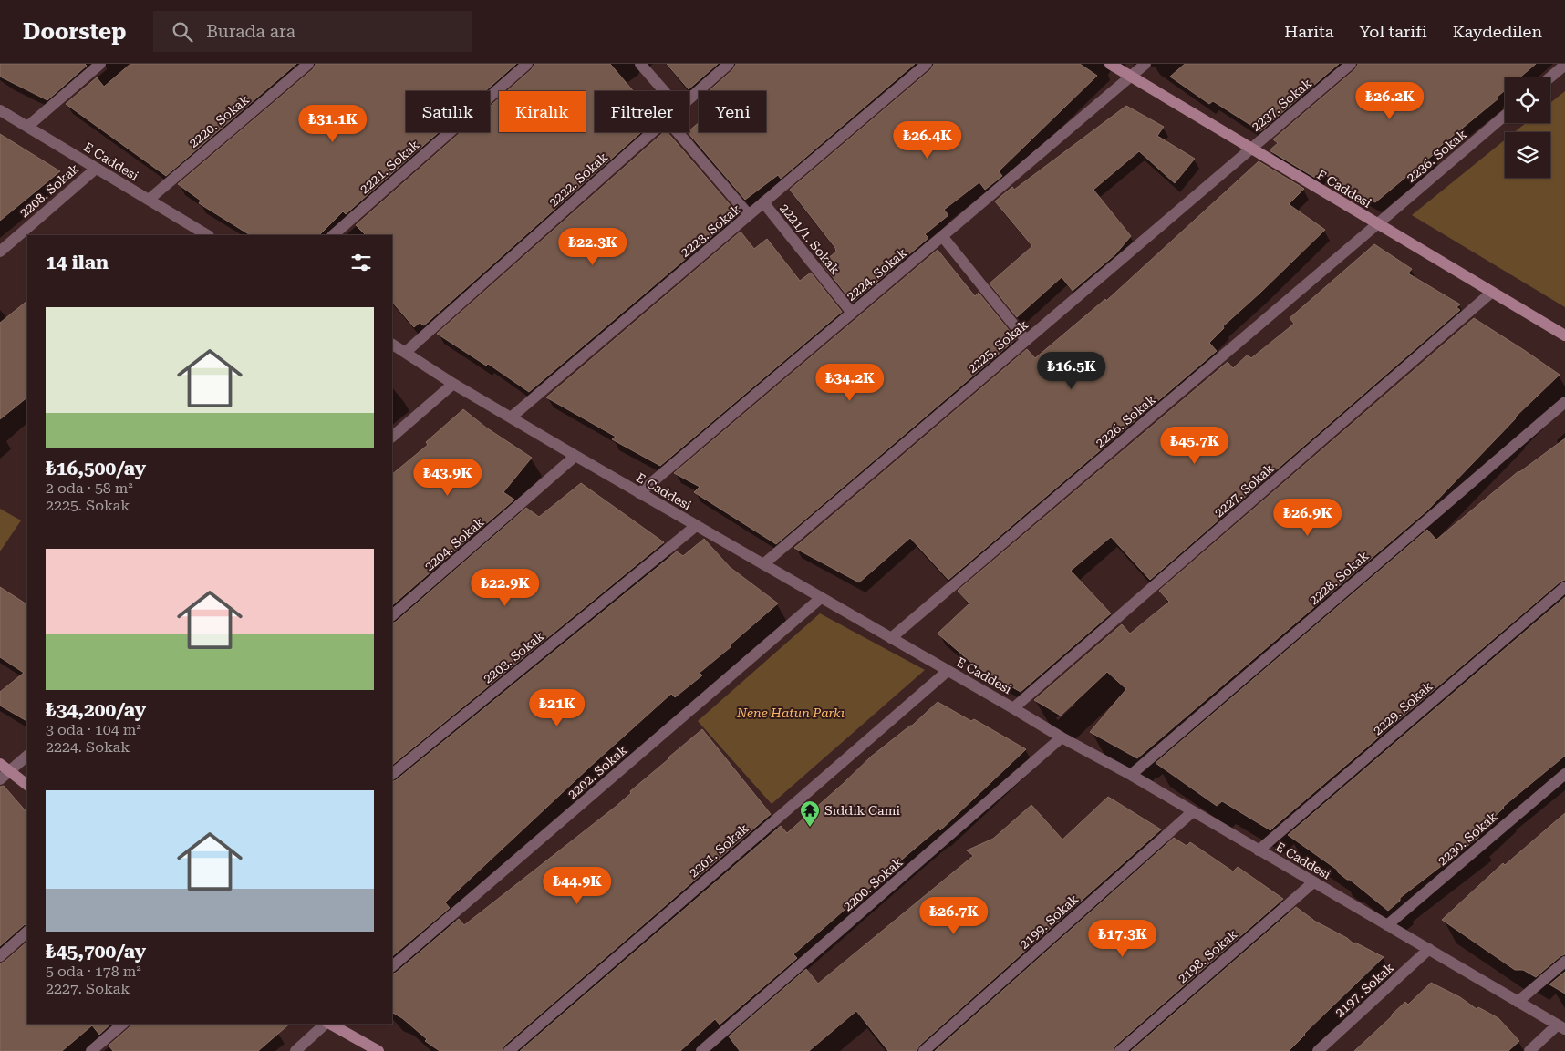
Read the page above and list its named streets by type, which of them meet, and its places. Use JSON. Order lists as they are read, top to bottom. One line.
{"streets":{"street":["2237. Sokak","2220. Sokak","2236. Sokak","E Caddesi","2221. Sokak","2222. Sokak","F Caddesi","2208. Sokak","2223. Sokak","2221/1. Sokak","2224. Sokak","2225. Sokak","2226. Sokak","2227. Sokak","2204. Sokak","2228. Sokak","2203. Sokak","2229. Sokak","2202. Sokak","2230. Sokak","2201. Sokak","2200. Sokak","2199. Sokak","2198. Sokak","2197. Sokak"]},"crossings":[["2237. Sokak","F Caddesi"],["2237. Sokak","2225. Sokak"],["2220. Sokak","E Caddesi"],["2236. Sokak","F Caddesi"],["2236. Sokak","2226. Sokak"],["E Caddesi","2222. Sokak"],["E Caddesi","2208. Sokak"],["E Caddesi","2223. Sokak"],["E Caddesi","2224. Sokak"],["E Caddesi","2225. Sokak"],["E Caddesi","2226. Sokak"],["E Caddesi","2227. Sokak"],["E Caddesi","2204. Sokak"],["E Caddesi","2228. Sokak"],["E Caddesi","2203. Sokak"],["E Caddesi","2229. Sokak"],["E Caddesi","2202. Sokak"],["E Caddesi","2230. Sokak"],["E Caddesi","2201. Sokak"],["E Caddesi","2200. Sokak"],["E Caddesi","2199. Sokak"],["E Caddesi","2198. Sokak"],["E Caddesi","2197. Sokak"],["F Caddesi","2224. Sokak"],["F Caddesi","2225. Sokak"],["F Caddesi","2226. Sokak"],["F Caddesi","2227. Sokak"],["2223. Sokak","2221/1. Sokak"],["2221/1. Sokak","2224. Sokak"]],"parks":["Nene Hatun Parkı"],"places":{"temple":["Sıddık Cami"]},"page":{"header":"Doorstep","search":"Burada ara","nav":["Harita","Yol tarifi","Kaydedilen"],"price":["₺26.2K","₺31.1K","₺26.4K","₺22.3K","₺16.5K","₺34.2K","₺45.7K","₺43.9K","₺26.9K","₺22.9K","₺21K","₺44.9K","₺26.7K","₺17.3K"],"chip":["Satılık","Kiralık","Filtreler","Yeni"],"heading":"14 ilan","list":[{"name":"₺16,500/ay","note":"2 oda · 58 m² · 2225. Sokak"},{"name":"₺34,200/ay","note":"3 oda · 104 m² · 2224. Sokak"},{"name":"₺45,700/ay","note":"5 oda · 178 m² · 2227. Sokak"}]}}
